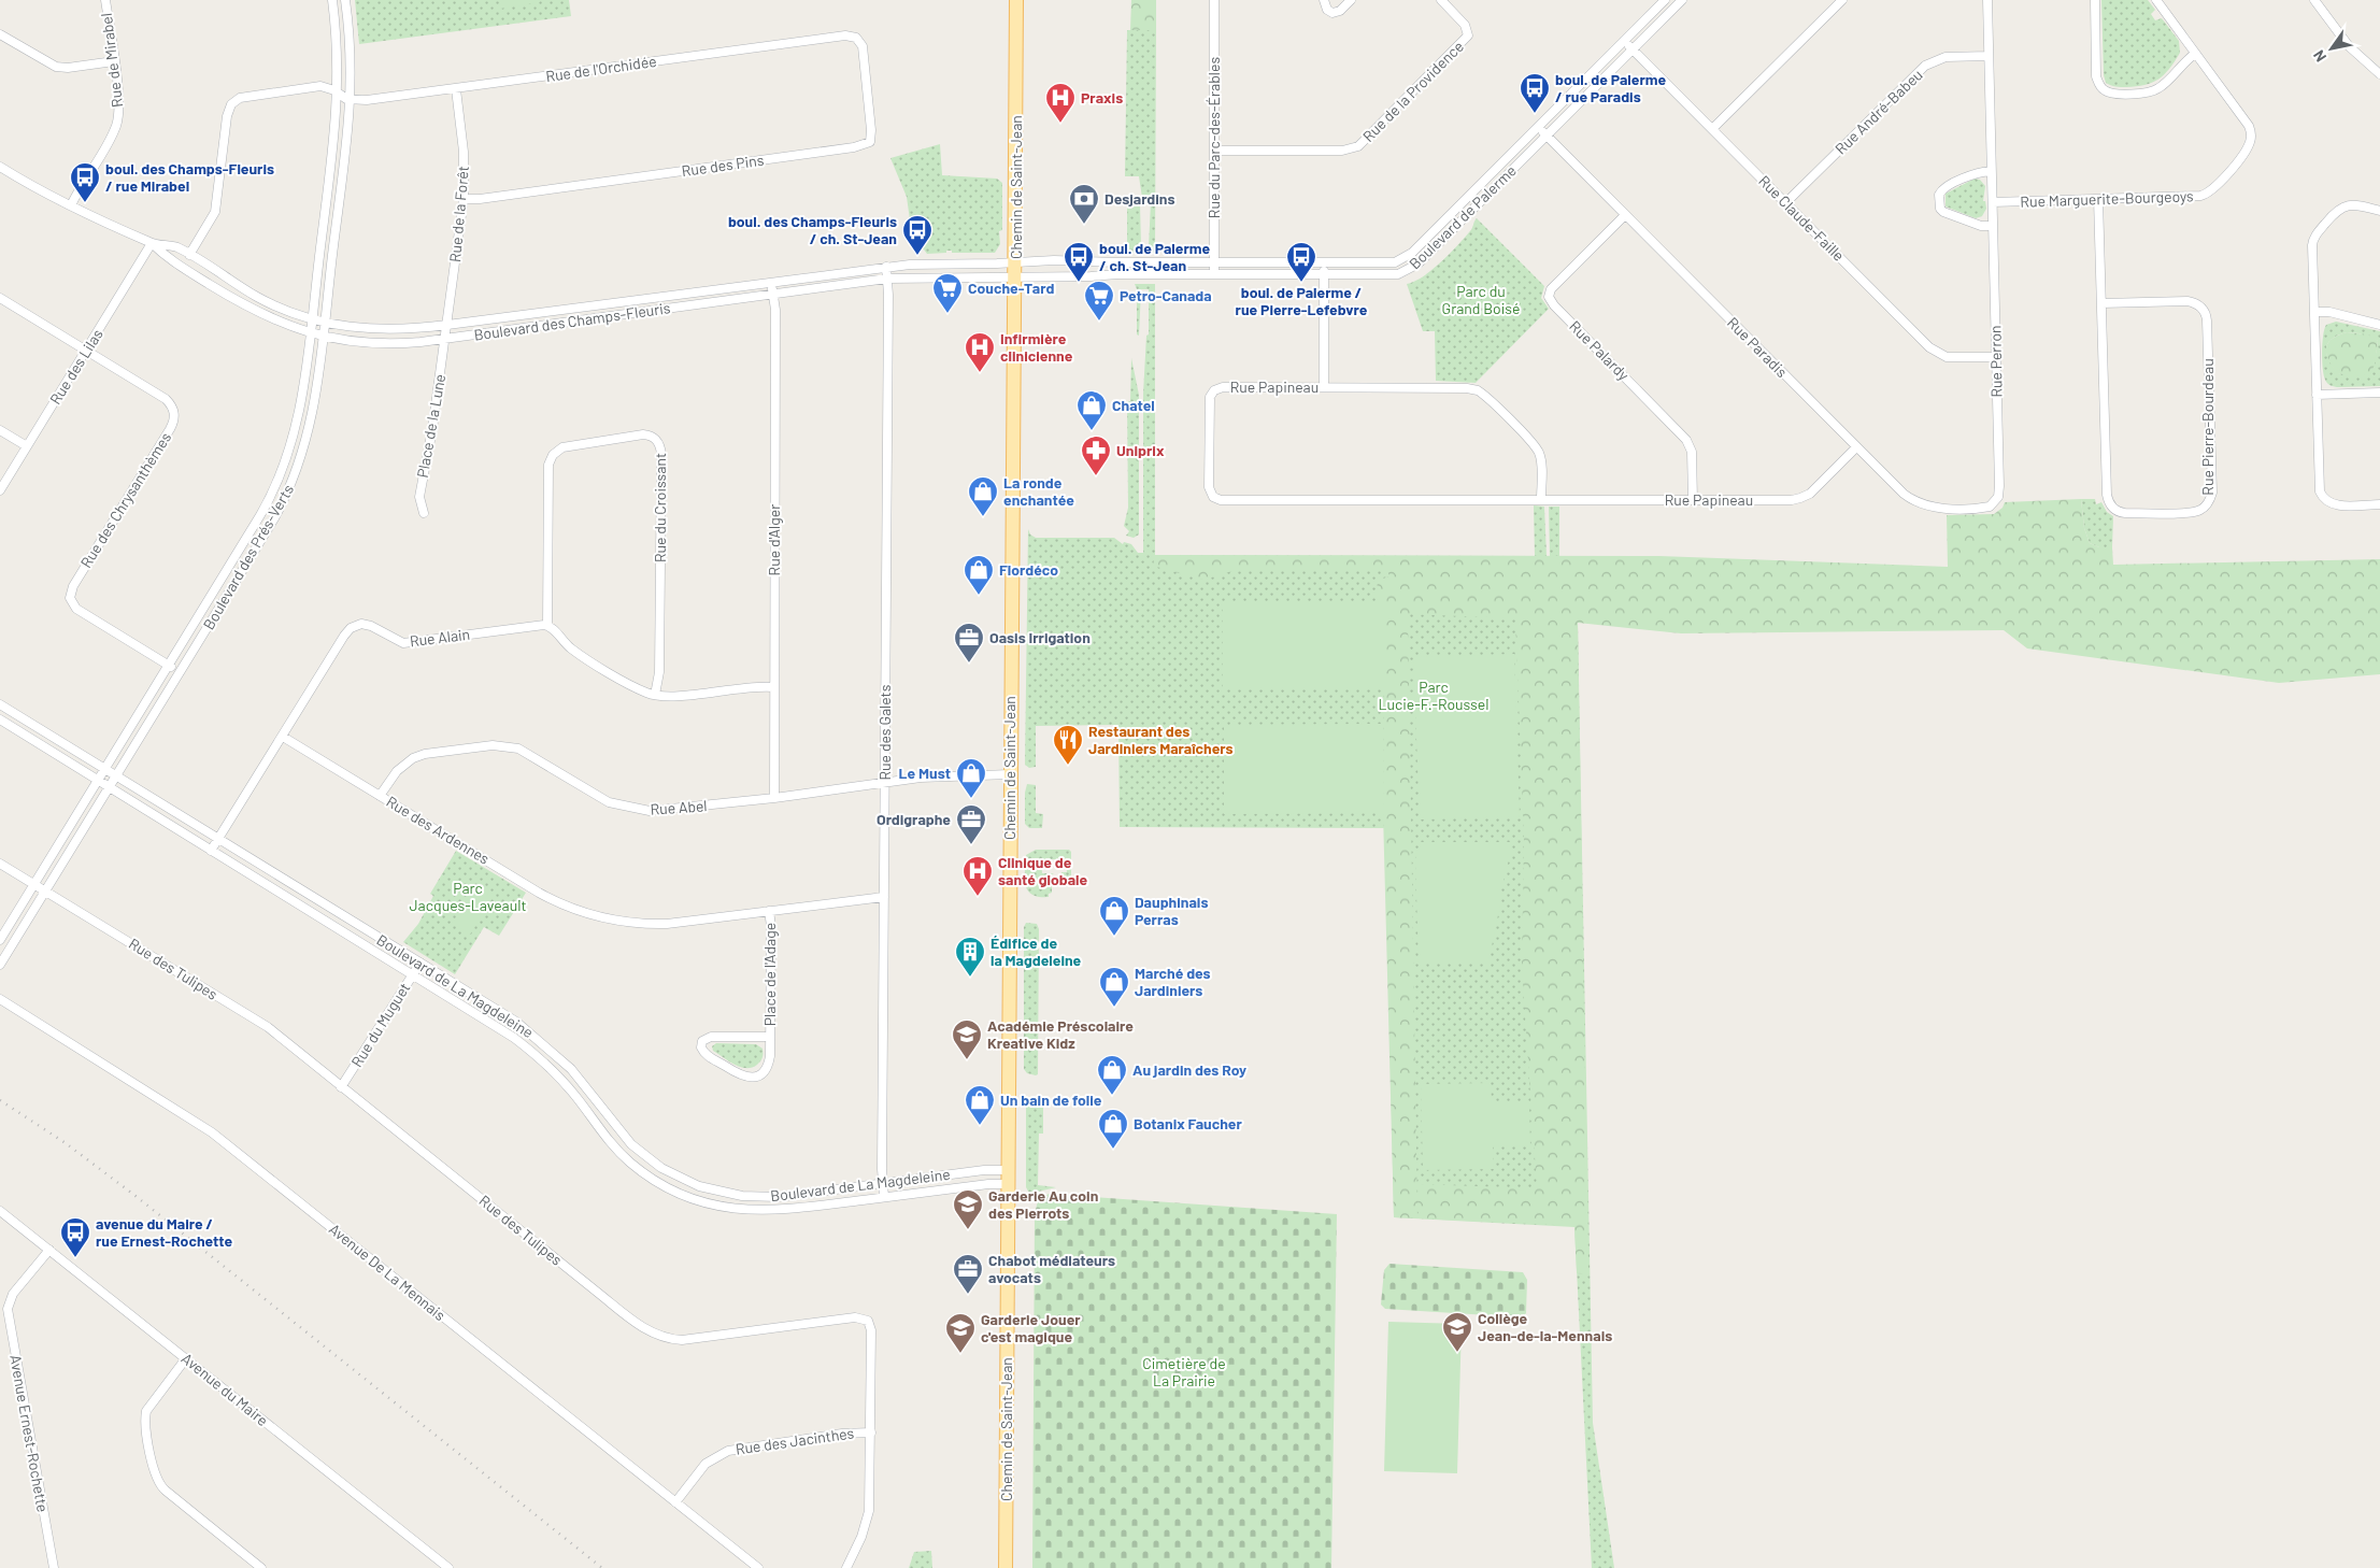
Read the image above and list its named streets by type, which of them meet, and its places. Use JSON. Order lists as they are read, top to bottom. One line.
{"streets":{"main road":["Chemin de Saint-Jean"],"street":["Rue de Mirabel","Rue de l'Orchidée","Rue de la Providence","Rue André-Babeu","Rue du Parc-des-Érables","Rue des Pins","Rue Marguerite-Bourgeoys","Rue de la Forêt","Boulevard de Palerme","Rue Claude-Faille","Boulevard des Champs-Fleuris","Rue Paradis","Rue Palardy","Rue Perron","Rue des Lilas","Rue Papineau","Place de la Lune","Rue Pierre-Bourdeau","Rue des Chrysanthèmes","Rue du Croissant","Rue d'Alger","Boulevard des Prés-Verts","Rue Alain","Rue des Galets","Rue Abel","Rue des Ardennes","Rue des Tulipes","Place de l'Adage","Boulevard de La Magdeleine","Rue du Muguet","Avenue De La Mennais","Avenue du Maire","Avenue Ernest-Rochette","Rue des Jacinthes"]},"crossings":[["Rue de Mirabel","Boulevard des Champs-Fleuris"],["Rue de l'Orchidée","Rue des Pins"],["Rue de l'Orchidée","Rue de la Forêt"],["Rue de l'Orchidée","Boulevard des Prés-Verts"],["Rue de la Providence","Rue du Parc-des-Érables"],["Rue André-Babeu","Rue Claude-Faille"],["Rue André-Babeu","Rue Perron"],["Rue du Parc-des-Érables","Boulevard de Palerme"],["Rue des Pins","Rue de la Forêt"],["Chemin de Saint-Jean","Boulevard de Palerme"],["Chemin de Saint-Jean","Boulevard des Champs-Fleuris"],["Chemin de Saint-Jean","Rue Abel"],["Chemin de Saint-Jean","Boulevard de La Magdeleine"],["Rue Marguerite-Bourgeoys","Rue Perron"],["Rue Marguerite-Bourgeoys","Rue Pierre-Bourdeau"],["Rue de la Forêt","Boulevard des Champs-Fleuris"],["Rue de la Forêt","Place de la Lune"],["Boulevard de Palerme","Rue Claude-Faille"],["Boulevard de Palerme","Boulevard des Champs-Fleuris"],["Boulevard de Palerme","Rue Paradis"],["Rue Claude-Faille","Rue Perron"],["Boulevard des Champs-Fleuris","Rue des Lilas"],["Boulevard des Champs-Fleuris","Place de la Lune"],["Boulevard des Champs-Fleuris","Rue d'Alger"],["Boulevard des Champs-Fleuris","Boulevard des Prés-Verts"],["Boulevard des Champs-Fleuris","Rue des Galets"],["Rue Paradis","Rue Palardy"],["Rue Paradis","Rue Perron"],["Rue Paradis","Rue Papineau"],["Rue Palardy","Rue Papineau"],["Rue des Lilas","Rue des Chrysanthèmes"],["Rue des Chrysanthèmes","Boulevard des Prés-Verts"],["Rue du Croissant","Rue Alain"],["Rue d'Alger","Rue Abel"],["Boulevard des Prés-Verts","Rue des Tulipes"],["Boulevard des Prés-Verts","Boulevard de La Magdeleine"],["Rue Alain","Rue des Ardennes"],["Rue Alain","Boulevard de La Magdeleine"],["Rue des Galets","Rue Abel"],["Rue des Galets","Rue des Ardennes"],["Rue des Galets","Boulevard de La Magdeleine"],["Rue Abel","Rue des Ardennes"],["Rue des Ardennes","Place de l'Adage"],["Rue des Tulipes","Rue du Muguet"],["Rue des Tulipes","Rue des Jacinthes"],["Boulevard de La Magdeleine","Rue du Muguet"],["Avenue De La Mennais","Rue des Jacinthes"],["Avenue du Maire","Avenue Ernest-Rochette"]],"parks":["Parc du Grand Boisé","Parc Lucie-F.-Roussel","Parc Jacques-Laveault","Cimetière de La Prairie"],"places":{"bus stop":["boul. de Palerme / rue Paradis","boul. des Champs-Fleuris / rue Mirabel","boul. des Champs-Fleuris / ch. St-Jean","boul. de Palerme / ch. St-Jean","boul. de Palerme / rue Pierre-Lefebvre","avenue du Maire / rue Ernest-Rochette"],"hospital":["Praxis","Infirmière clinicienne","Clinique de santé globale"],"bank":["Desjardins"],"supermarket":["Couche-Tard","Petro-Canada"],"shop":["Chatel","La ronde enchantée","Flordéco","Le Must","Dauphinais Perras","Marché des Jardiniers","Au jardin des Roy","Un bain de folie","Botanix Faucher"],"pharmacy":["Uniprix"],"office":["Oasis Irrigation","Ordigraphe","Chabot médiateurs avocats"],"restaurant":["Restaurant des Jardiniers Maraîchers"],"building":["Édifice de la Magdeleine"],"school or university":["Académie Préscolaire Kreative Kidz","Garderie Au coin des Pierrots","Collège Jean-de-la-Mennais","Garderie Jouer c'est magique"]},"north":"bottom left"}
